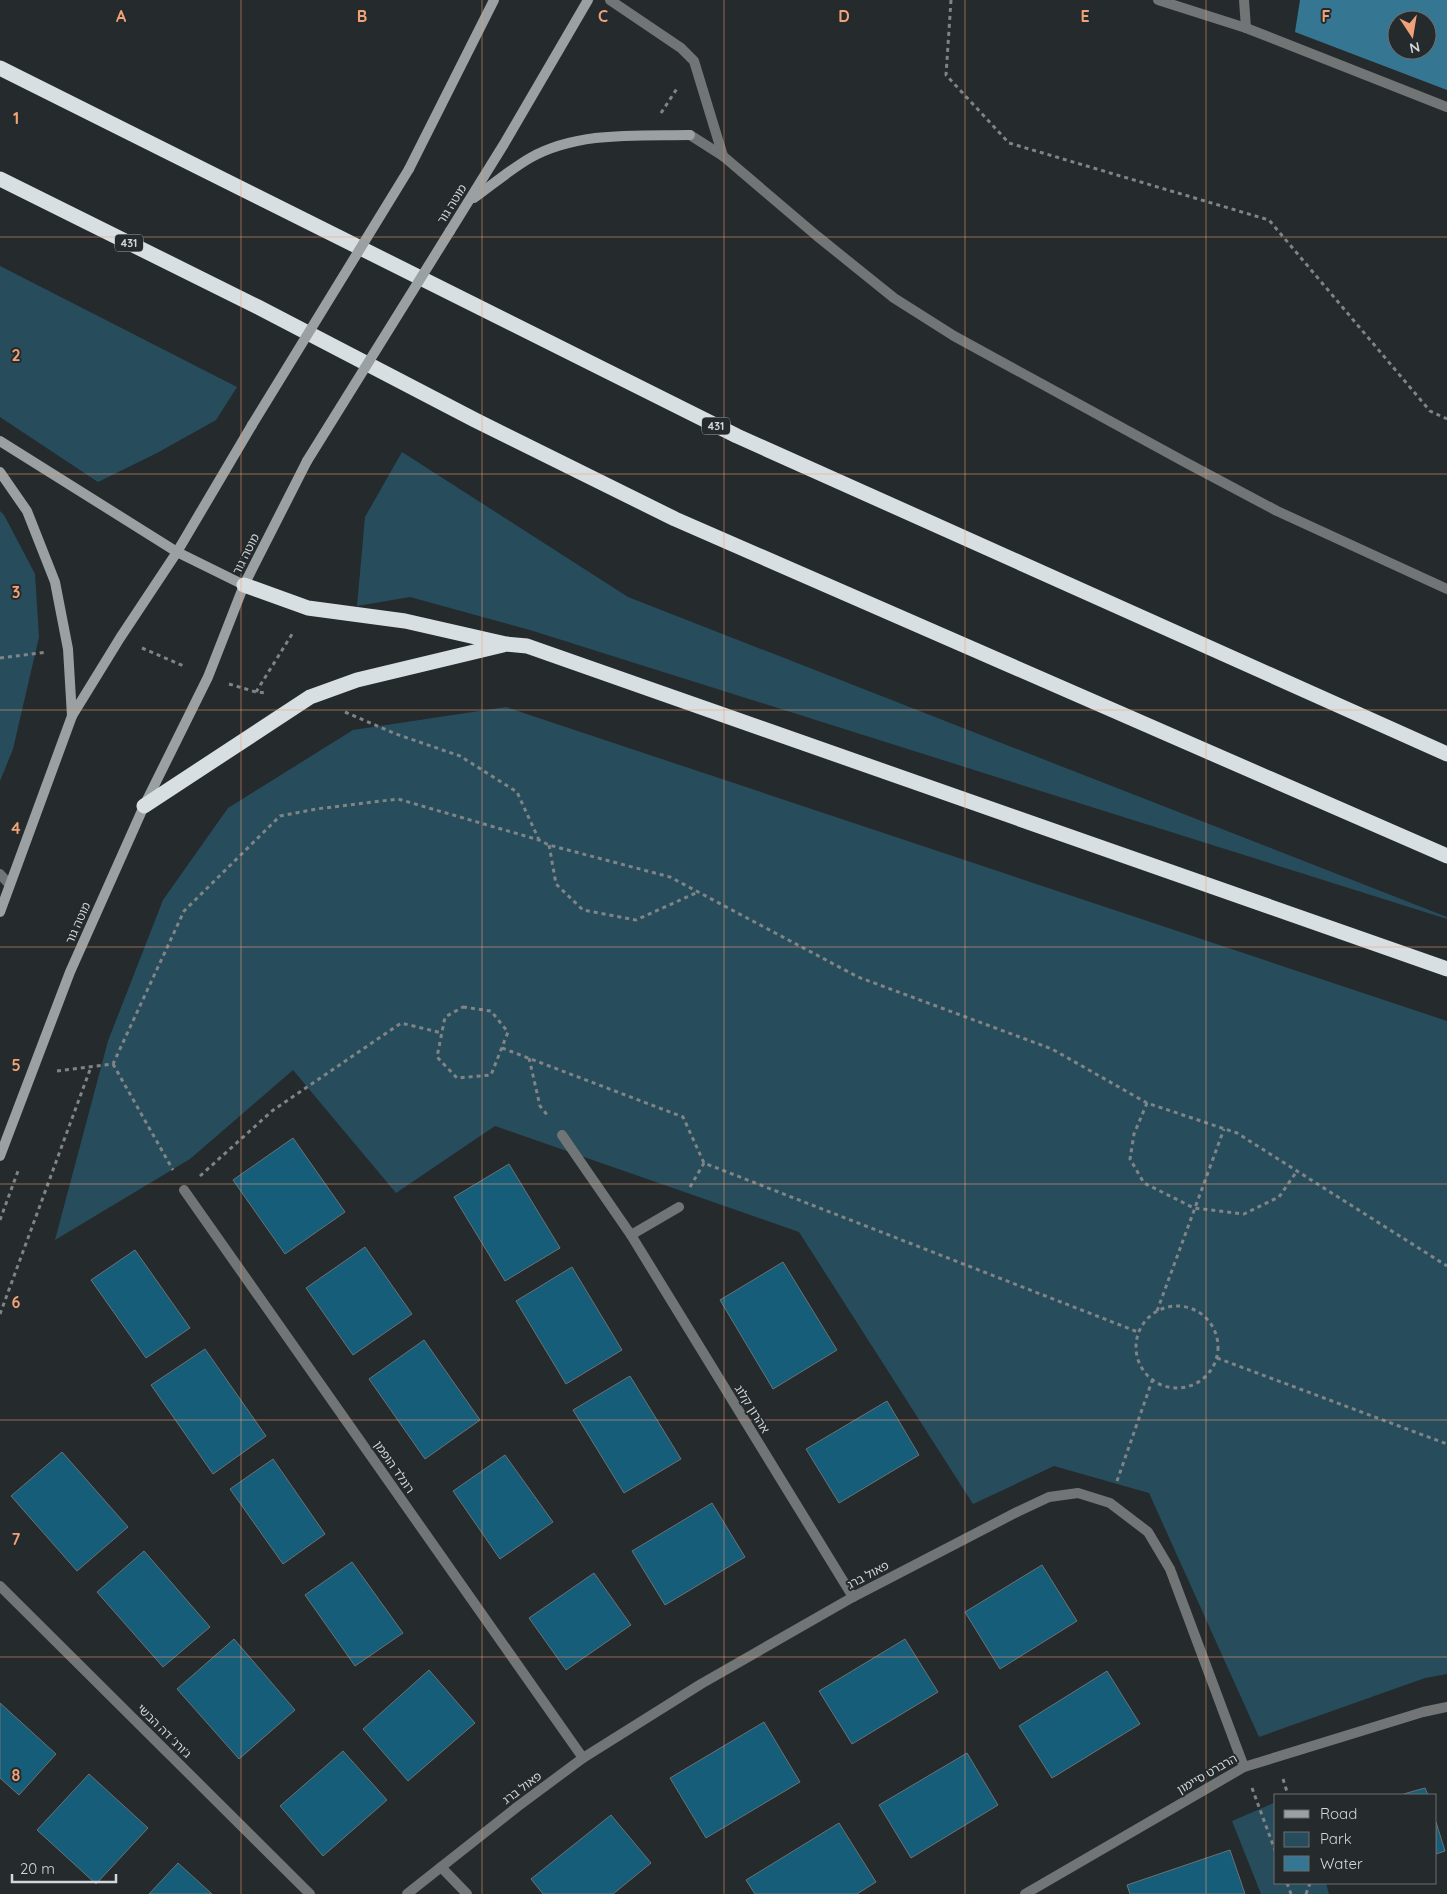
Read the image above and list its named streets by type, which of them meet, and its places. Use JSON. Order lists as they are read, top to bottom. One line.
{"streets":{"highway":["431"],"main road":["מוטה גור"],"street":["אהרון קלוג","רונלד הופמן","פאול ברג","ג'ורג' דה הבשי","הרברט סיימון"]},"crossings":[["אהרון קלוג","פאול ברג"],["רונלד הופמן","פאול ברג"],["פאול ברג","הרברט סיימון"]],"legend":["Road","Park","Water"],"scale_bar":"20 m","north":"bottom","grid":{"columns":["A","B","C","D","E","F"],"rows":["1","2","3","4","5","6","7","8"]}}
